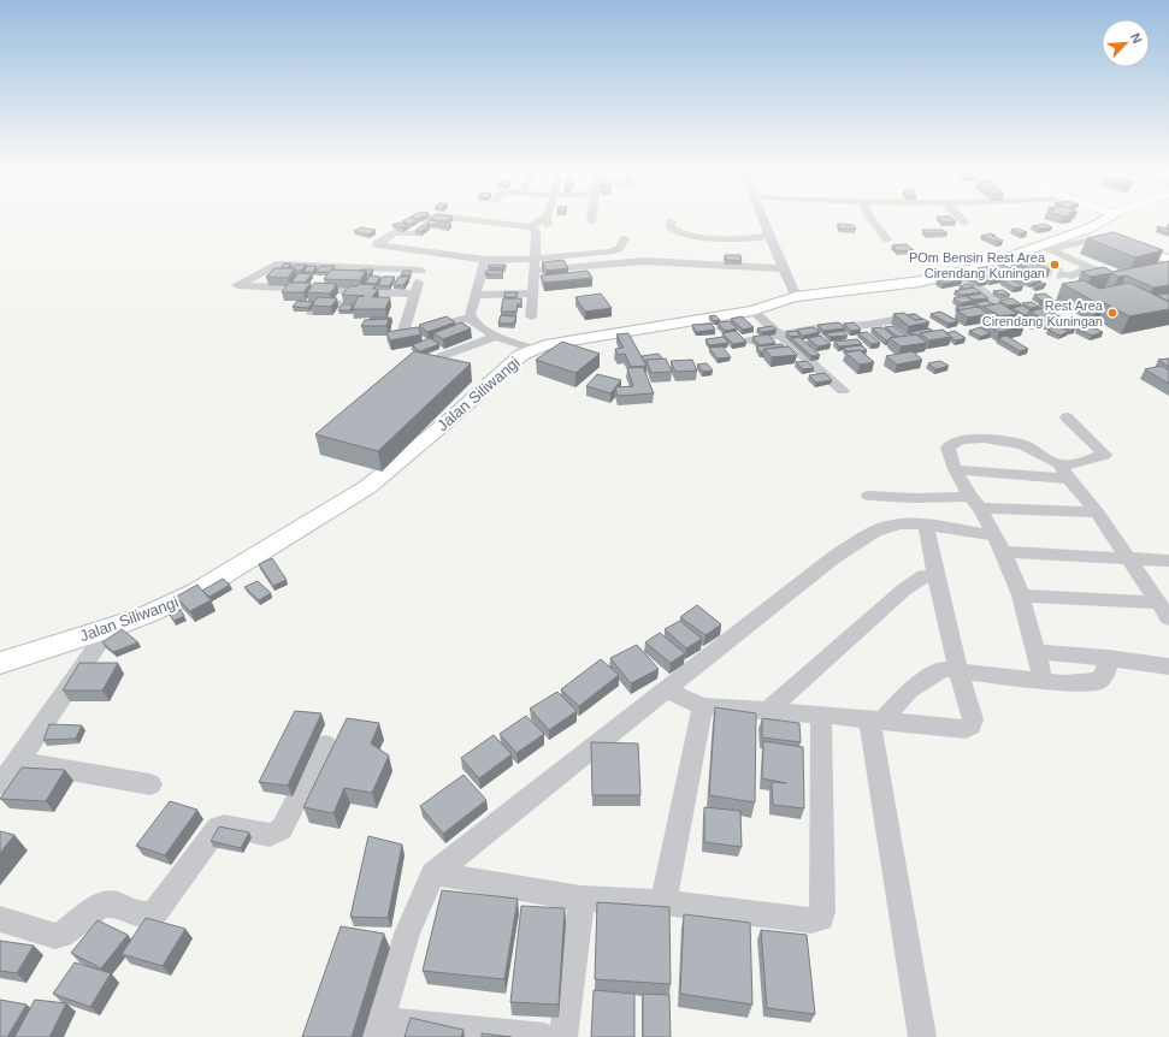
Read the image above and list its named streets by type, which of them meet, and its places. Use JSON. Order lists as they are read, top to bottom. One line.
{"streets":{"main road":["Jalan Siliwangi"]},"places":["POm Bensin Rest Area Cirendang Kuningan","Rest Area Cirendang Kuningan"],"north":"top right"}
